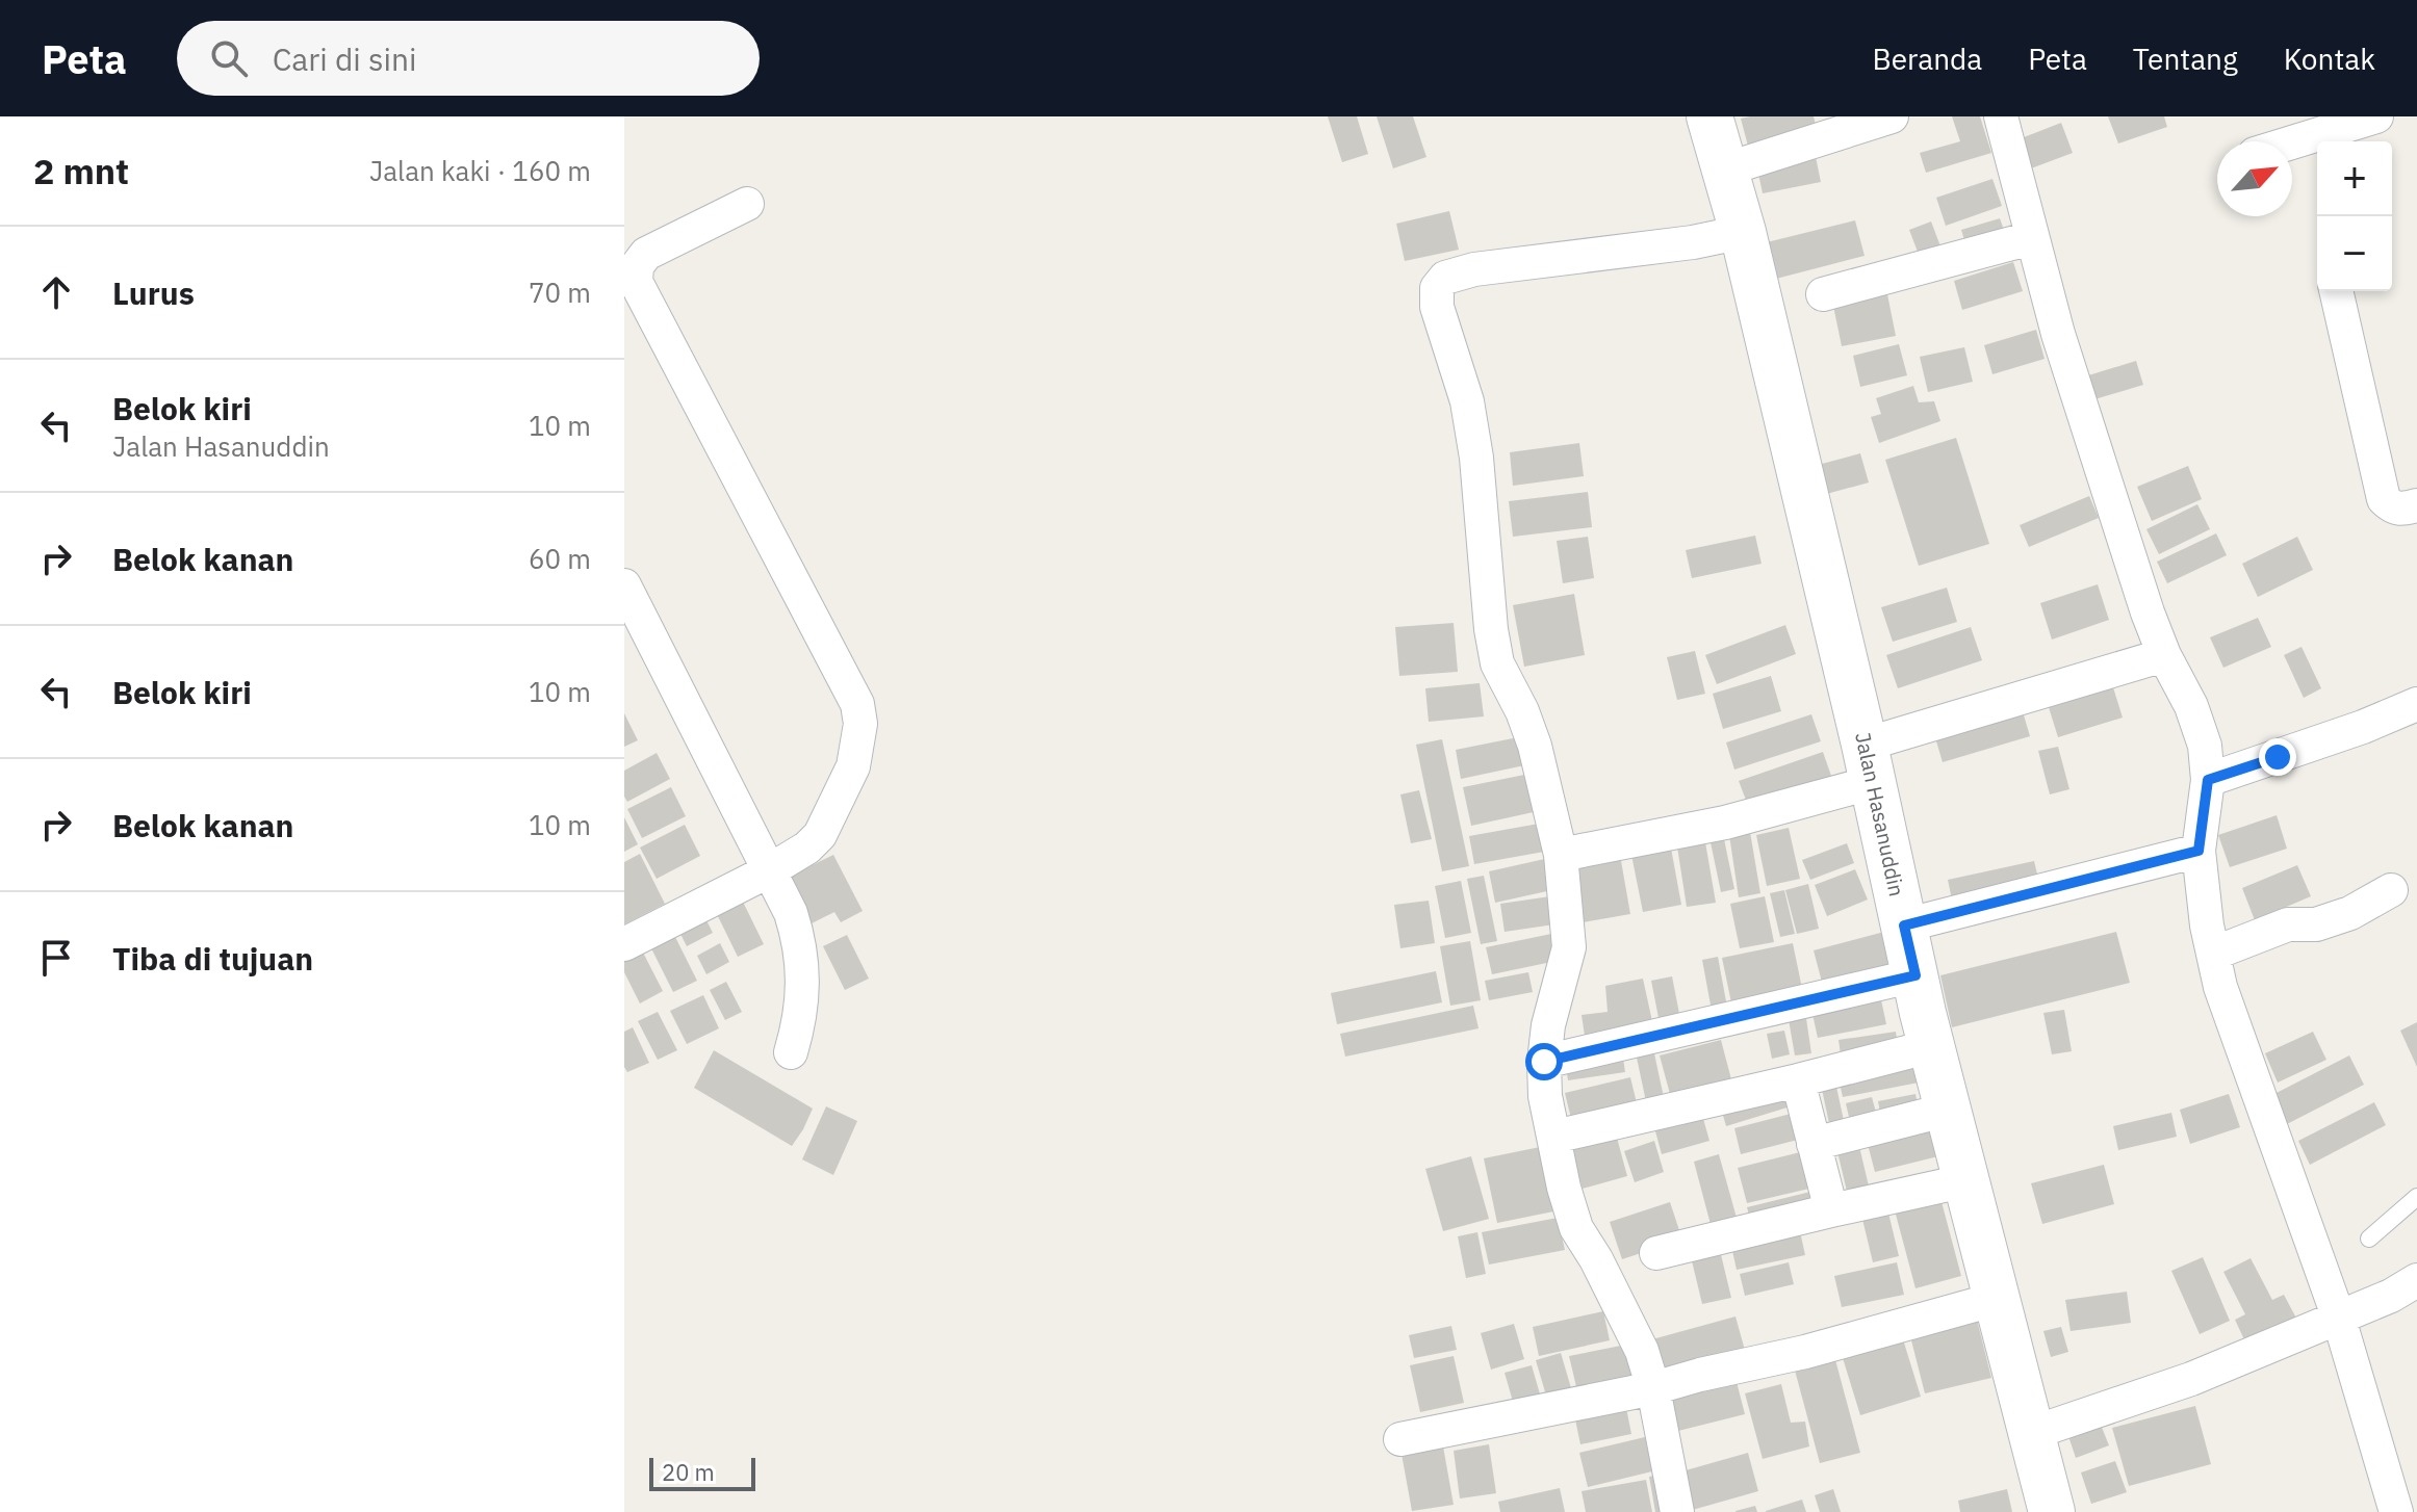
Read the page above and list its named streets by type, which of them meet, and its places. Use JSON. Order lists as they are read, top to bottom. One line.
{"streets":{"main road":["Jalan Hasanuddin"]},"scale_bar":"20 m","north":"top right","page":{"header":"Peta","search":"Cari di sini","nav":["Beranda","Peta","Tentang","Kontak"],"heading":["2 mnt","Jalan kaki · 160 m"],"map_buttons":["+","−"],"list":[["Lurus","70 m"],["Belok kiri","Jalan Hasanuddin","10 m"],["Belok kanan","60 m"],["Belok kiri","10 m"],["Belok kanan","10 m"],"Tiba di tujuan"],"scale":"20 m"}}
